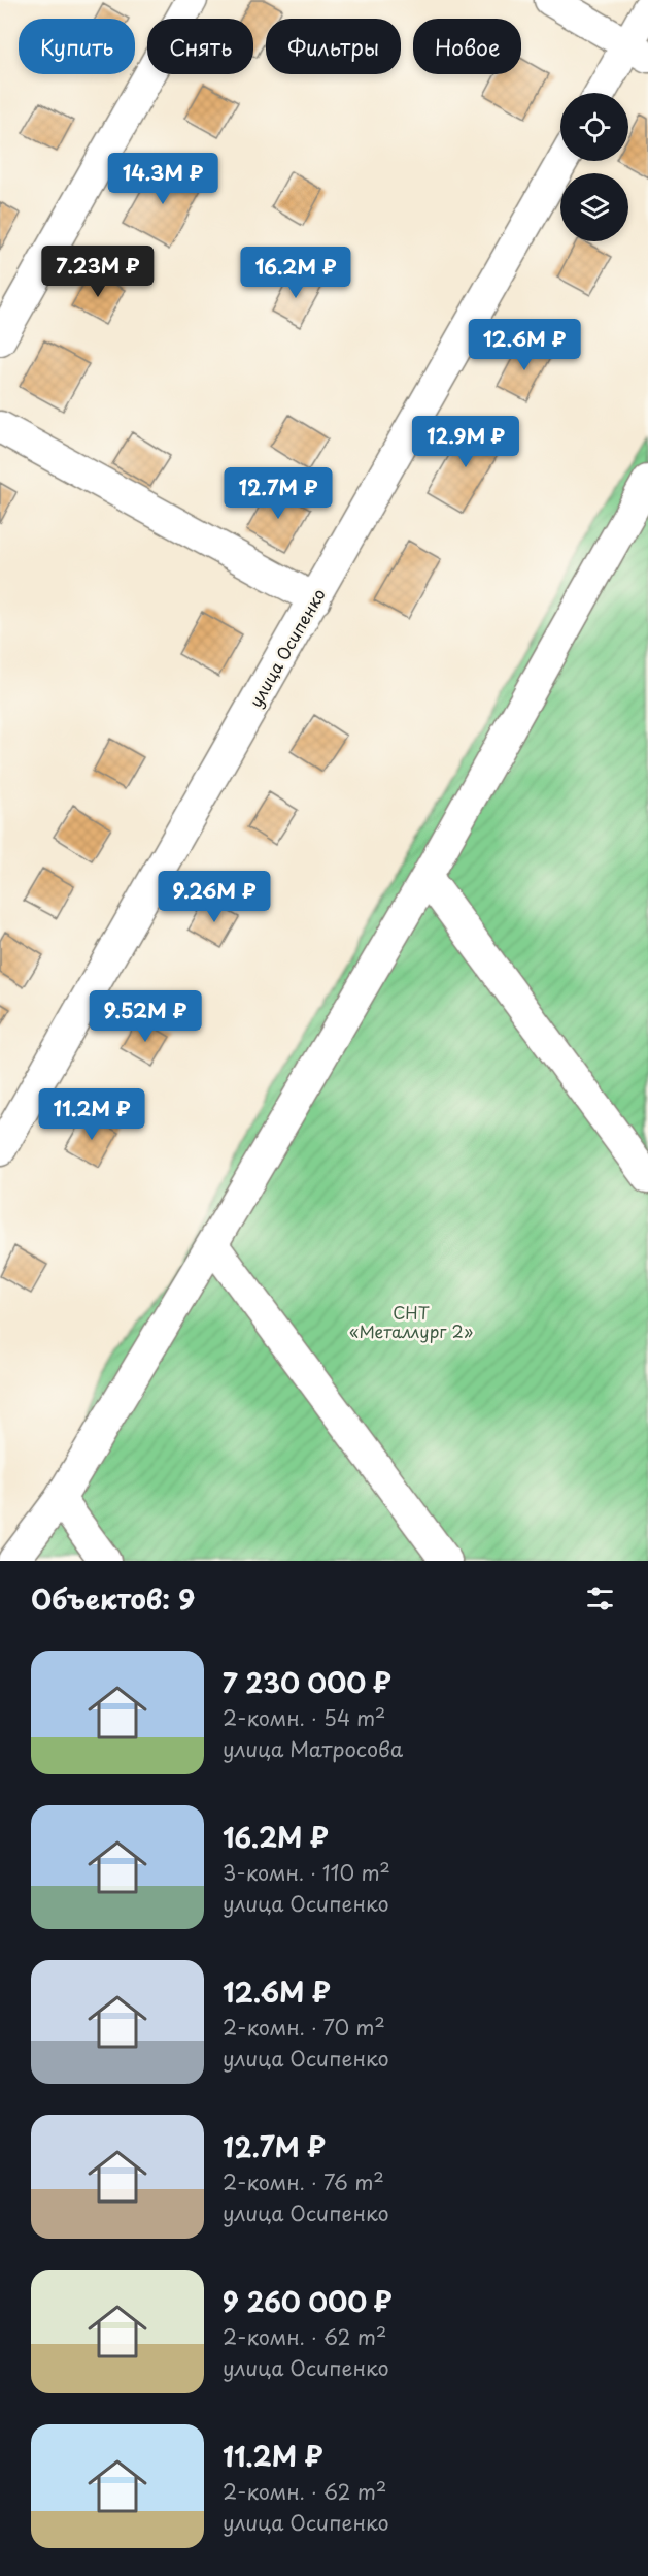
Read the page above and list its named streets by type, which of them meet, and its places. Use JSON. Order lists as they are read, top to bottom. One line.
{"streets":{"street":["улица Осипенко"]},"parks":["СНТ «Металлург 2»"],"page":{"chip":["Купить","Снять","Фильтры","Новое"],"price":["14.3M ₽","7.23M ₽","16.2M ₽","12.6M ₽","12.9M ₽","12.7M ₽","9.26M ₽","9.52M ₽","11.2M ₽"],"heading":"Объектов: 9","list":[{"name":"7 230 000 ₽","note":"2-комн. · 54 m² · улица Матросова"},{"name":"16.2M ₽","note":"3-комн. · 110 m² · улица Осипенко"},{"name":"12.6M ₽","note":"2-комн. · 70 m² · улица Осипенко"},{"name":"12.7M ₽","note":"2-комн. · 76 m² · улица Осипенко"},{"name":"9 260 000 ₽","note":"2-комн. · 62 m² · улица Осипенко"},{"name":"11.2M ₽","note":"2-комн. · 62 m² · улица Осипенко"}]}}
